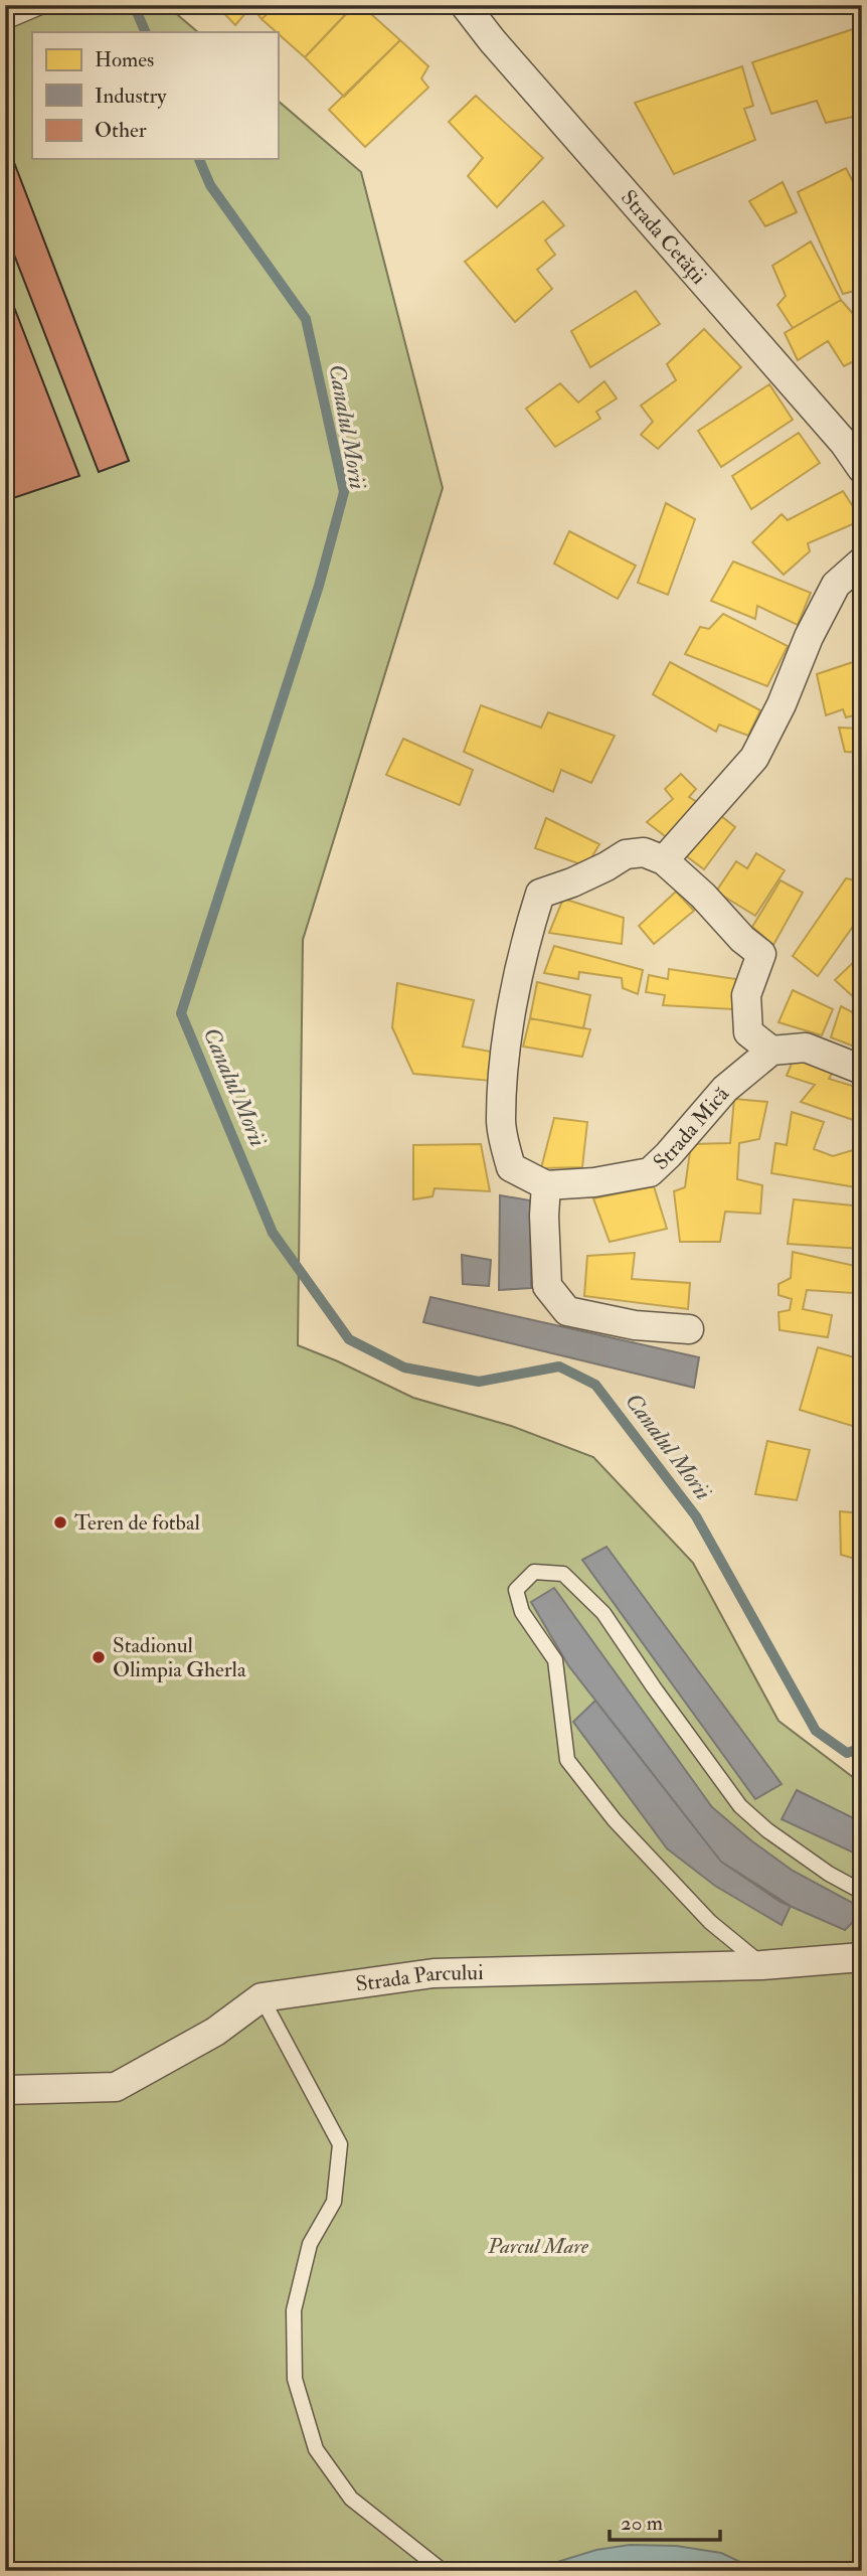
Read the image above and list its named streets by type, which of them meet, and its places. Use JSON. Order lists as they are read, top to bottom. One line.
{"streets":{"street":["Strada Cetății","Strada Mică","Strada Parcului"]},"water":["Canalul Morii"],"parks":["Parcul Mare"],"places":["Teren de fotbal","Stadionul Olimpia Gherla"],"legend":["Homes","Industry","Other"],"scale_bar":"20 m"}
